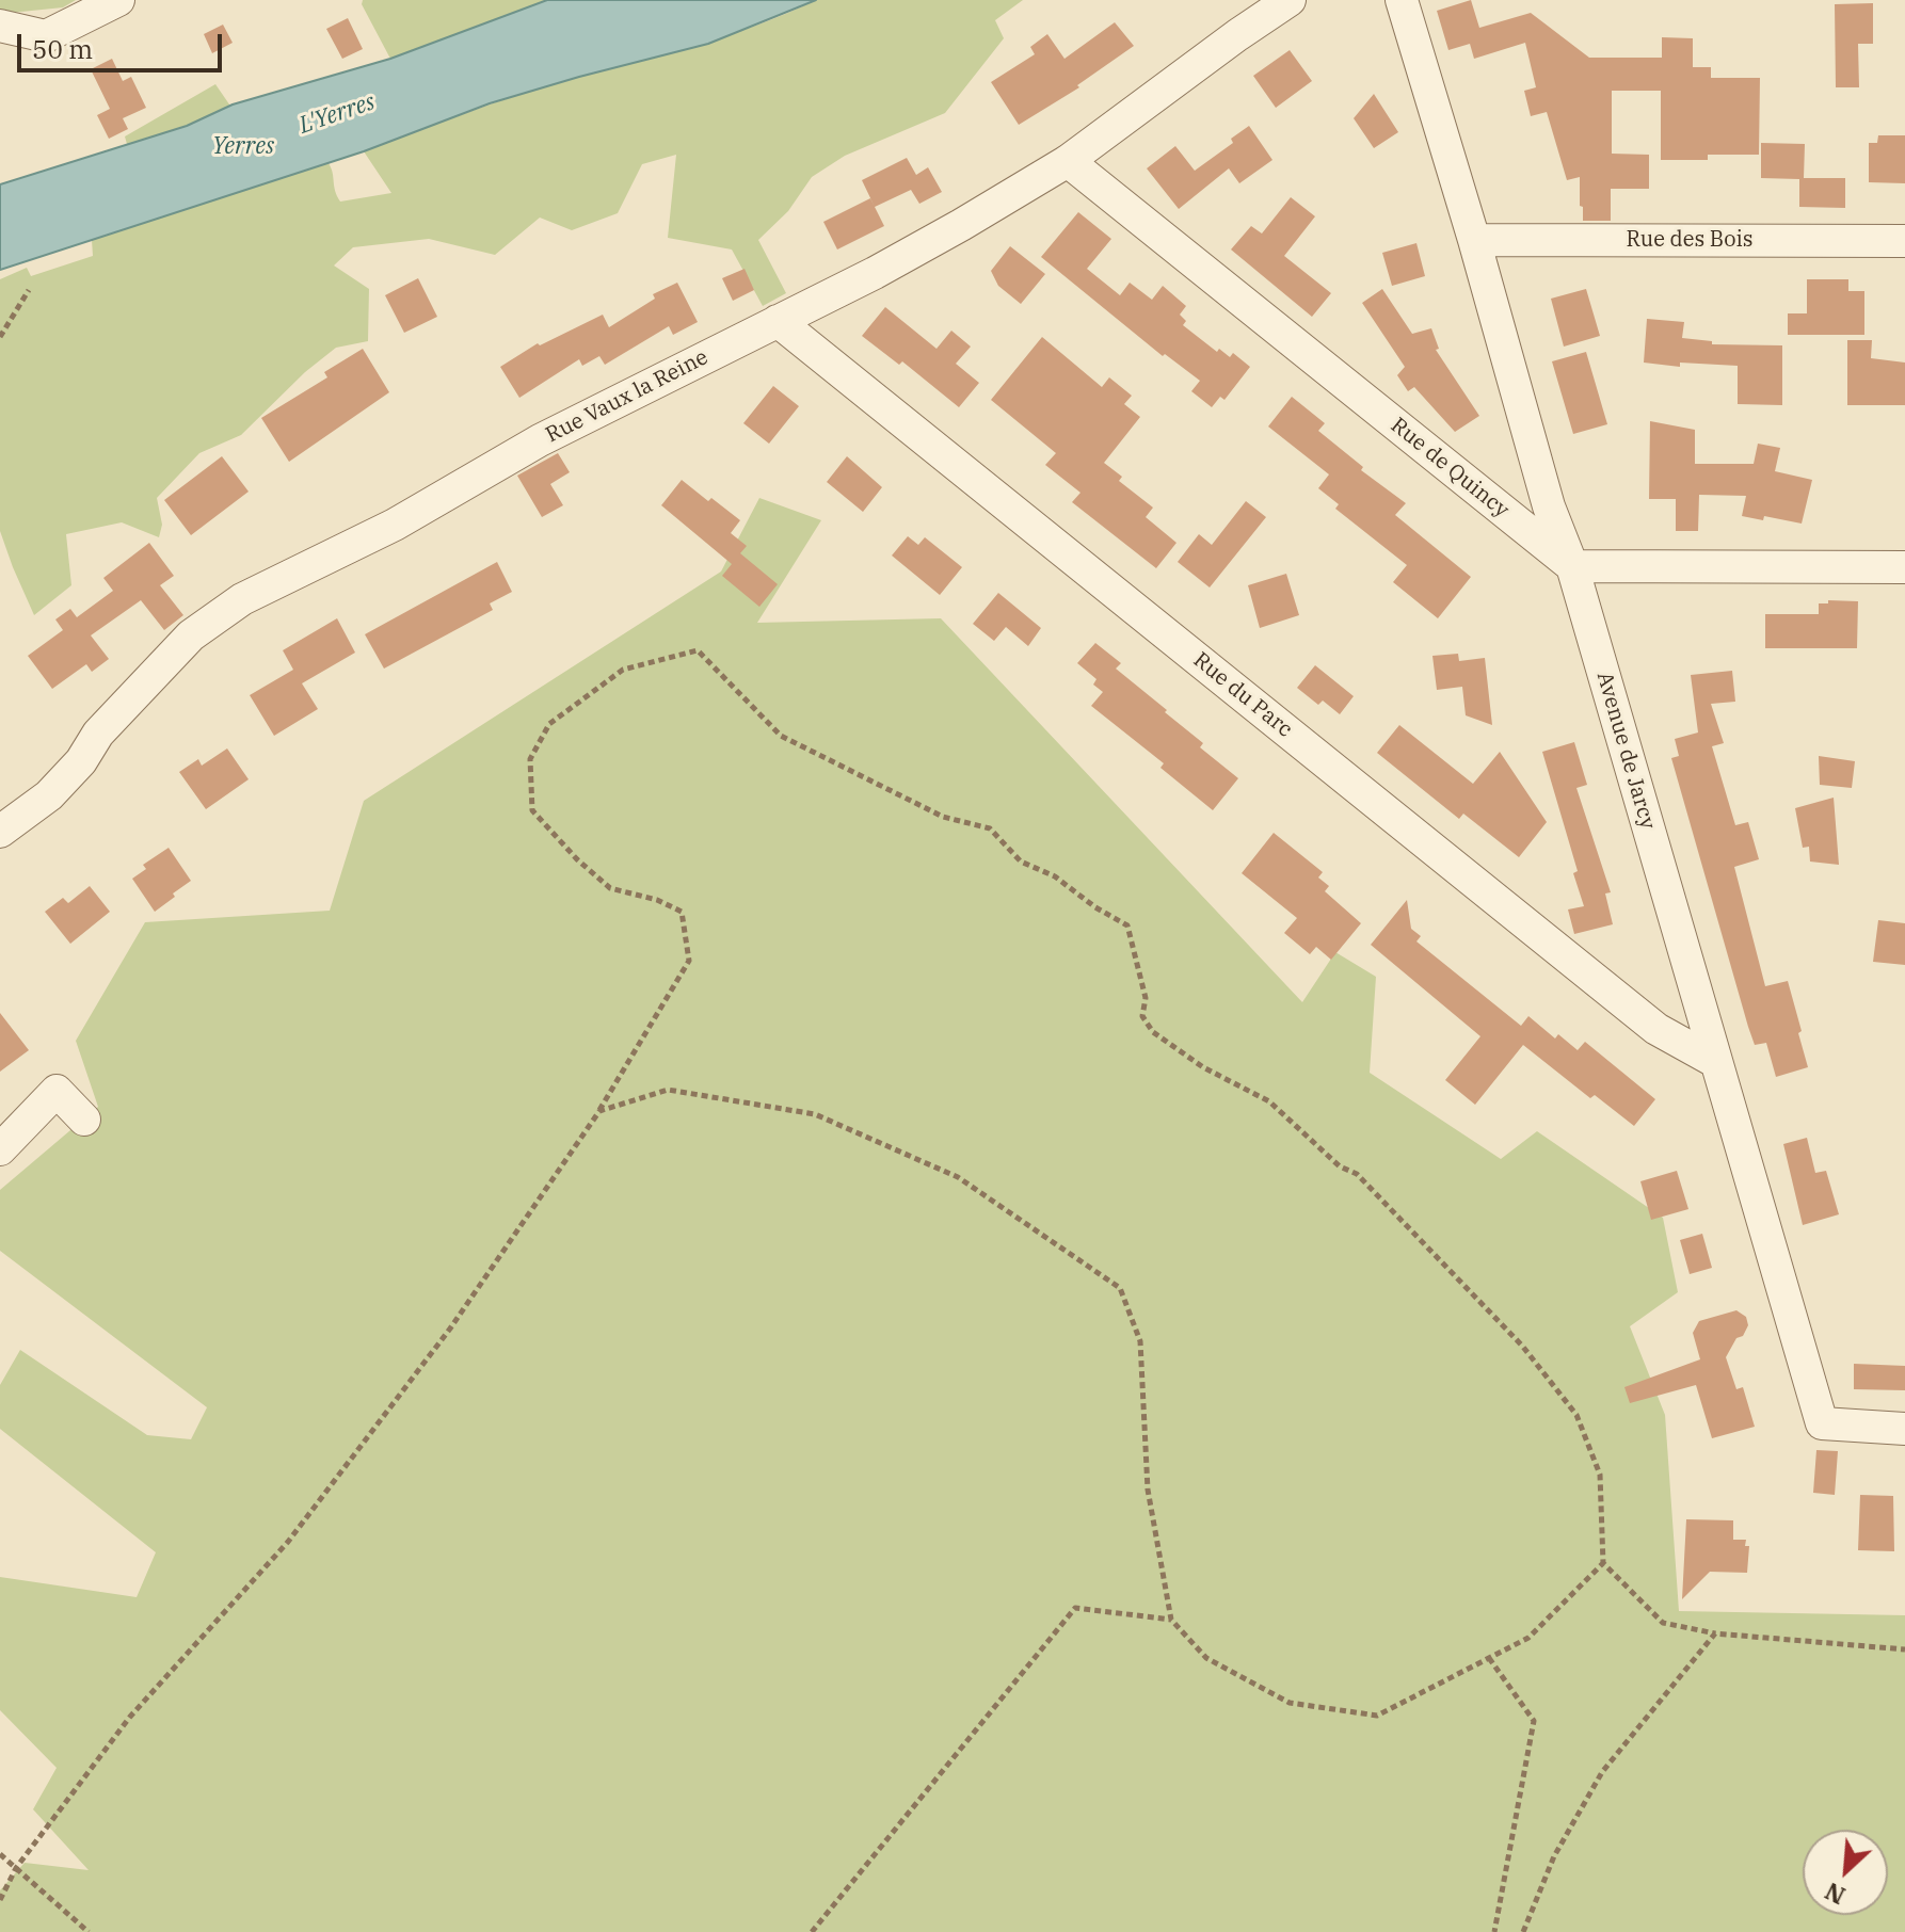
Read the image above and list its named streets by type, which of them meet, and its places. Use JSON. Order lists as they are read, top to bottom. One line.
{"streets":{"street":["Rue des Bois","Rue Vaux la Reine","Rue de Quincy","Rue du Parc","Avenue de Jarcy"]},"crossings":[["Rue des Bois","Avenue de Jarcy"],["Rue Vaux la Reine","Rue de Quincy"],["Rue Vaux la Reine","Rue du Parc"],["Rue de Quincy","Avenue de Jarcy"],["Rue du Parc","Avenue de Jarcy"]],"water":["L'Yerres","Yerres"],"scale_bar":"50 m","north":"bottom left"}
